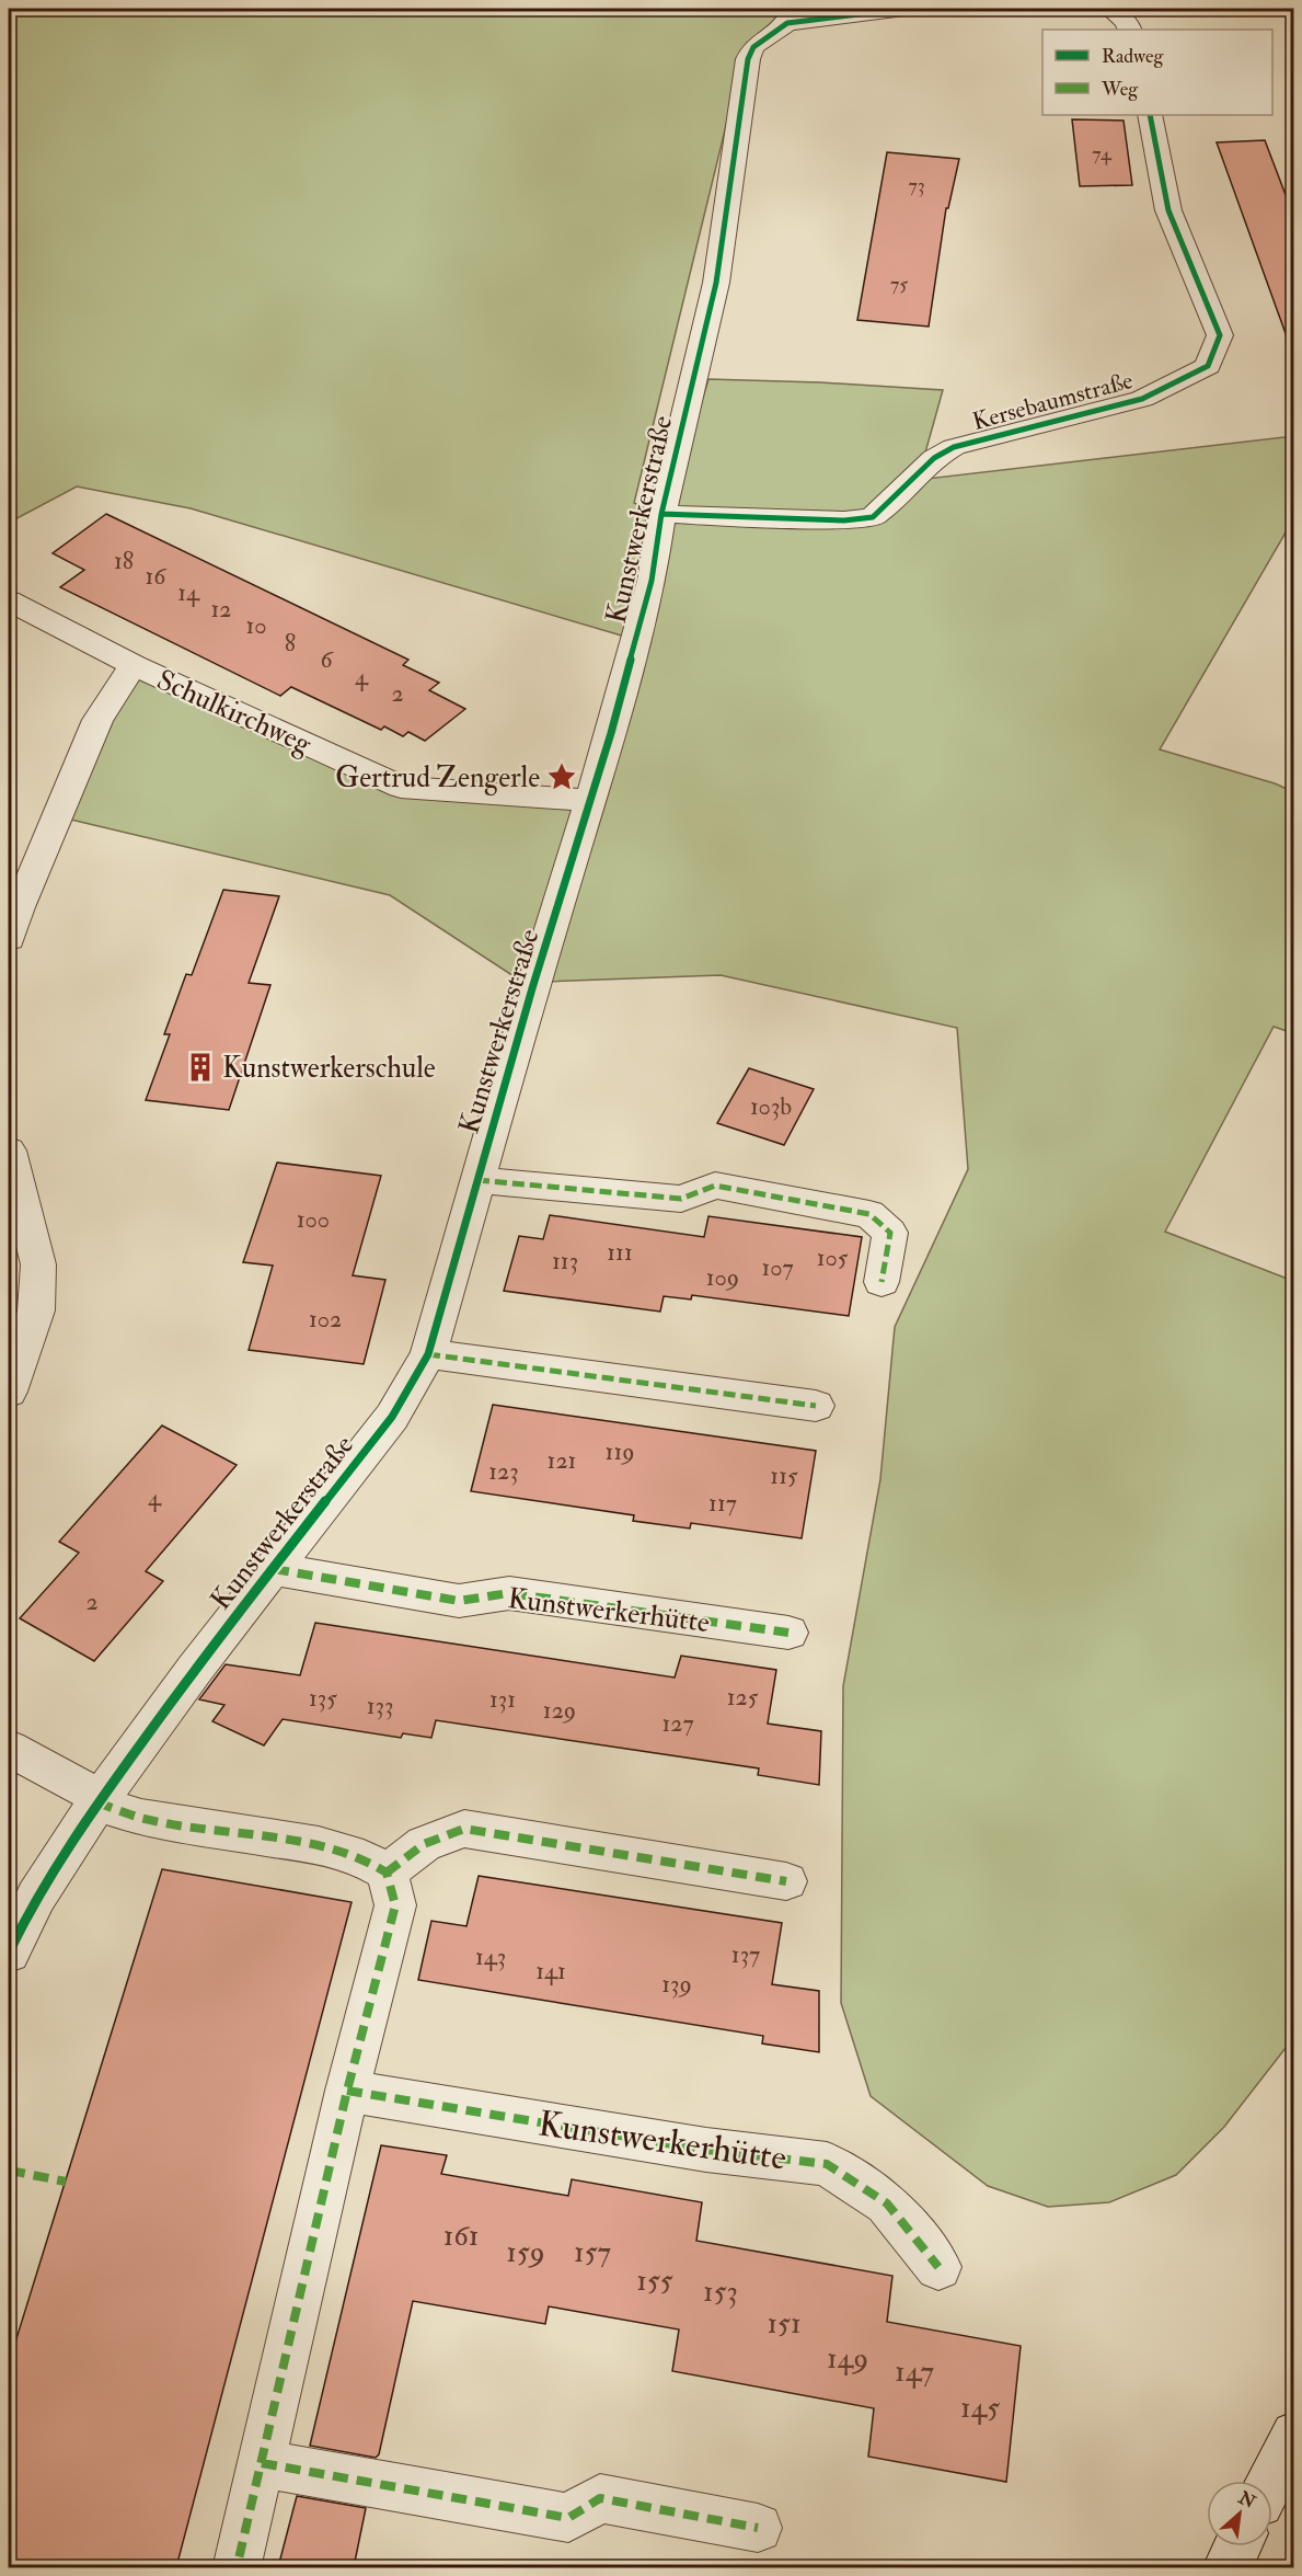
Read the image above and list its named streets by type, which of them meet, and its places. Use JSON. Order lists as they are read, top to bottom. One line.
{"streets":{"street":["Kersebaumstraße","Kunstwerkerstraße","Schulkirchweg","Kunstwerkerhütte"]},"crossings":[["Kersebaumstraße","Kunstwerkerstraße"],["Kunstwerkerstraße","Schulkirchweg"],["Kunstwerkerstraße","Kunstwerkerhütte"]],"places":{"place":["Gertrud Zengerle"],"building":["Kunstwerkerschule"]},"house_numbers":["74","73","75","18","16","14","12","10","8","6","4","2","103b","100","111","105","113","107","109","102","119","121","123","115","4","117","2","125","135","131","133","129","127","137","143","141","139","161","159","157","155","153","151","149","147","145"],"legend":["Radweg","Weg"],"north":"top right"}
